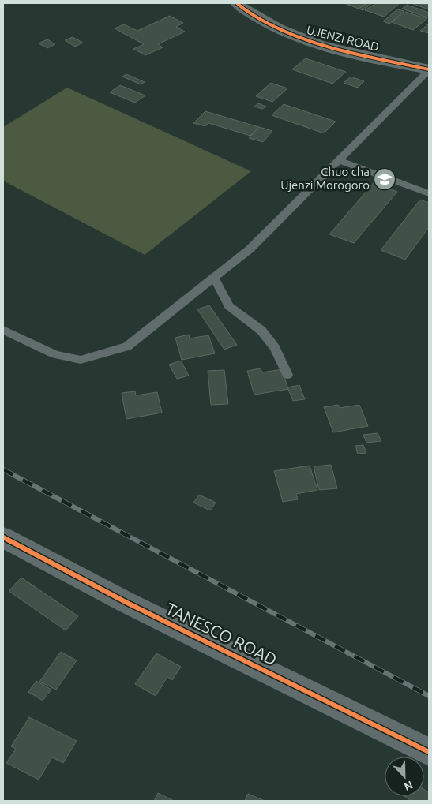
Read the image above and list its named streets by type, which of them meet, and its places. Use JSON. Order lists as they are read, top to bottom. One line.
{"streets":{"street":["UJENZI ROAD","TANESCO ROAD"]},"places":{"school or university":["Chuo cha Ujenzi Morogoro"]},"north":"bottom right"}
